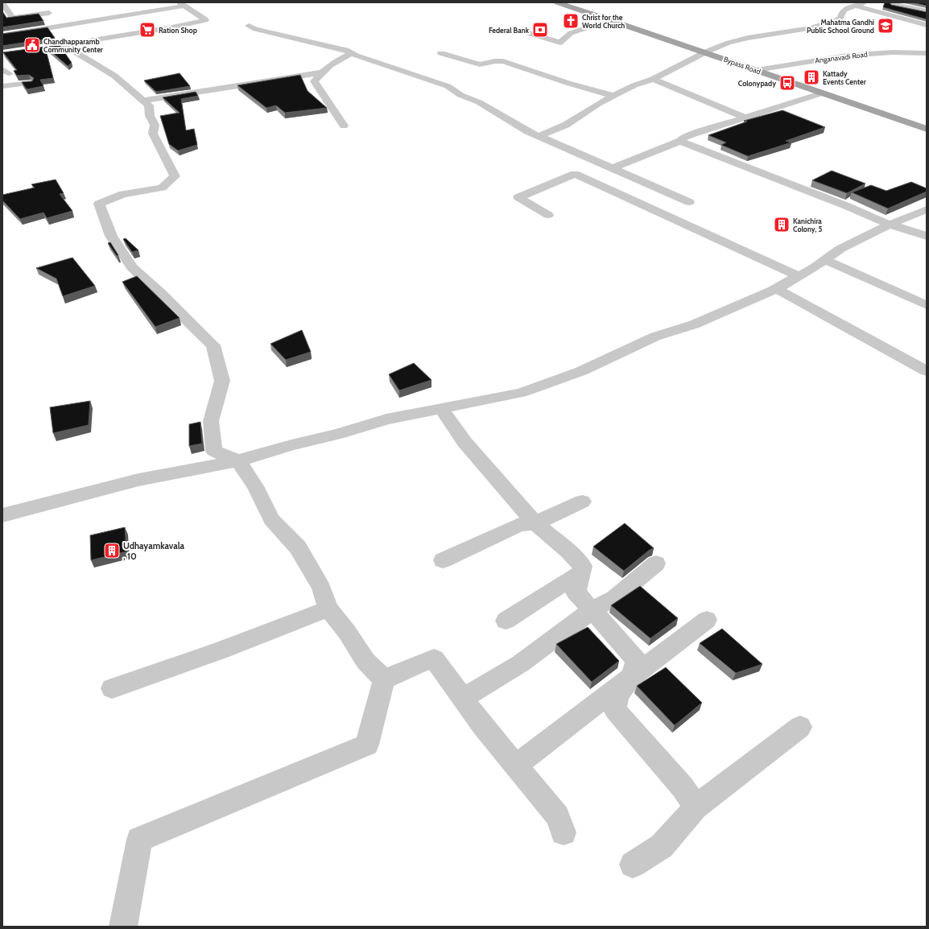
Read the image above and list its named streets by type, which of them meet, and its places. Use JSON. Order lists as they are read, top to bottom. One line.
{"streets":{"main road":["Bypass Road"],"street":["Anganavadi Road"]},"crossings":[["Anganavadi Road","Bypass Road"]],"places":{"church":["Christ for the World Church"],"school or university":["Mahatma Gandhi Public School Ground"],"supermarket":["Ration Shop"],"bank":["Federal Bank"],"public building":["Chandhapparamb Community Center"],"building":["Kattady Events Center","Kanichira Colony, 5","Udhayamkavala , 10"],"bus stop":["Colonypady"]}}
